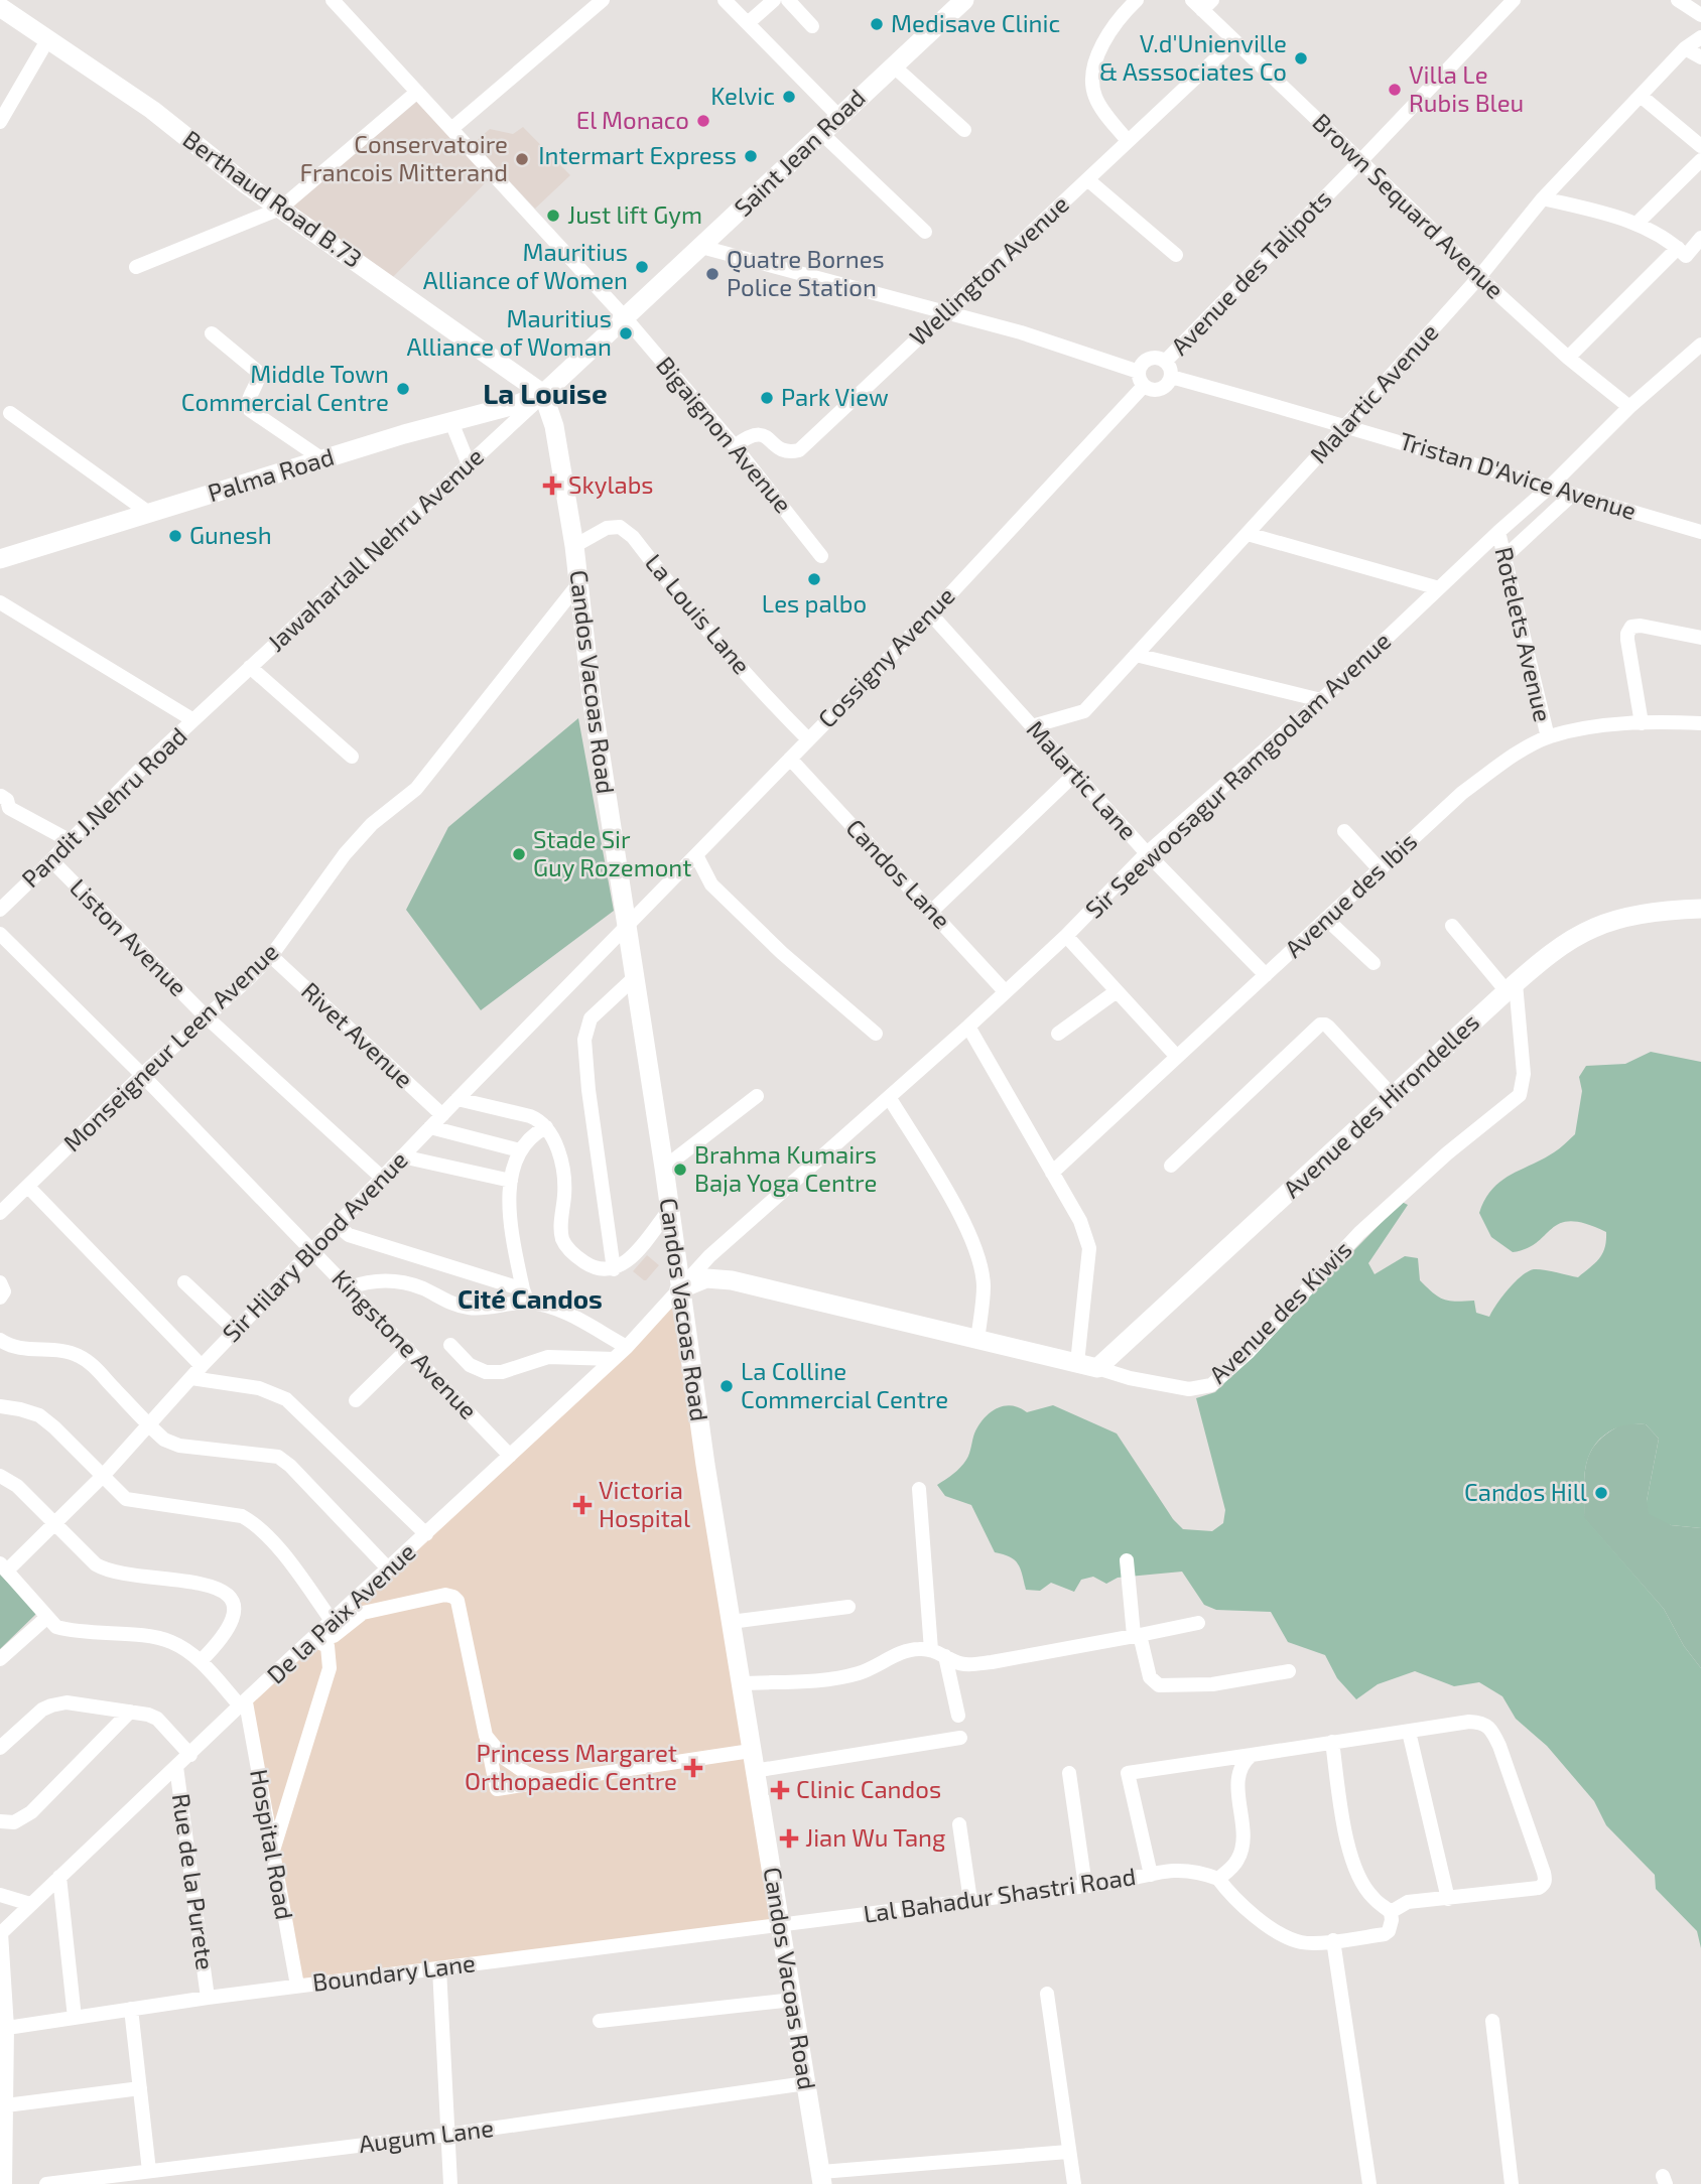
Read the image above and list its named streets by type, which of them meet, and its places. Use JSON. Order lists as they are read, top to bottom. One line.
{"streets":{"main road":["Saint Jean Road","Berthaud Road B.73","Palma Road","Candos Vacoas Road","Avenue des Hirondelles","Avenue des Kiwis"],"street":["Brown Sequard Avenue","Wellington Avenue","Avenue des Talipots","Malartic Avenue","Bigaignon Avenue","Tristan D'Avice Avenue","Jawaharlall Nehru Avenue","La Louis Lane","Rotelets Avenue","Cossigny Avenue","Sir Seewoosagur Ramgoolam Avenue","Malartic Lane","Pandit J.Nehru Road","Candos Lane","Avenue des Ibis","Liston Avenue","Rivet Avenue","Monseigneur Leen Avenue","Sir Hilary Blood Avenue","Kingstone Avenue","De la Paix Avenue","Hospital Road","Rue de la Purete","Lal Bahadur Shastri Road","Boundary Lane","Augum Lane"]},"crossings":[["Saint Jean Road","Berthaud Road B.73"],["Saint Jean Road","Bigaignon Avenue"],["Saint Jean Road","Palma Road"],["Saint Jean Road","Jawaharlall Nehru Avenue"],["Saint Jean Road","Candos Vacoas Road"],["Berthaud Road B.73","Palma Road"],["Berthaud Road B.73","Jawaharlall Nehru Avenue"],["Berthaud Road B.73","Candos Vacoas Road"],["Brown Sequard Avenue","Wellington Avenue"],["Brown Sequard Avenue","Avenue des Talipots"],["Brown Sequard Avenue","Malartic Avenue"],["Brown Sequard Avenue","Sir Seewoosagur Ramgoolam Avenue"],["Wellington Avenue","Bigaignon Avenue"],["Avenue des Talipots","Tristan D'Avice Avenue"],["Avenue des Talipots","Cossigny Avenue"],["Malartic Avenue","Tristan D'Avice Avenue"],["Malartic Avenue","Malartic Lane"],["Palma Road","Jawaharlall Nehru Avenue"],["Palma Road","Candos Vacoas Road"],["Tristan D'Avice Avenue","Cossigny Avenue"],["Tristan D'Avice Avenue","Sir Seewoosagur Ramgoolam Avenue"],["Jawaharlall Nehru Avenue","Candos Vacoas Road"],["Jawaharlall Nehru Avenue","Pandit J.Nehru Road"],["La Louis Lane","Cossigny Avenue"],["La Louis Lane","Candos Vacoas Road"],["Rotelets Avenue","Sir Seewoosagur Ramgoolam Avenue"],["Rotelets Avenue","Avenue des Ibis"],["Cossigny Avenue","Candos Vacoas Road"],["Cossigny Avenue","Malartic Lane"],["Cossigny Avenue","Candos Lane"],["Cossigny Avenue","Sir Hilary Blood Avenue"],["Candos Vacoas Road","Sir Seewoosagur Ramgoolam Avenue"],["Candos Vacoas Road","Monseigneur Leen Avenue"],["Candos Vacoas Road","Sir Hilary Blood Avenue"],["Candos Vacoas Road","Avenue des Kiwis"],["Candos Vacoas Road","De la Paix Avenue"],["Candos Vacoas Road","Lal Bahadur Shastri Road"],["Candos Vacoas Road","Boundary Lane"],["Candos Vacoas Road","Augum Lane"],["Sir Seewoosagur Ramgoolam Avenue","Malartic Lane"],["Sir Seewoosagur Ramgoolam Avenue","Candos Lane"],["Sir Seewoosagur Ramgoolam Avenue","Avenue des Kiwis"],["Sir Seewoosagur Ramgoolam Avenue","De la Paix Avenue"],["Malartic Lane","Avenue des Ibis"],["Pandit J.Nehru Road","Liston Avenue"],["Liston Avenue","Monseigneur Leen Avenue"],["Liston Avenue","Sir Hilary Blood Avenue"],["Rivet Avenue","Monseigneur Leen Avenue"],["Rivet Avenue","Sir Hilary Blood Avenue"],["Monseigneur Leen Avenue","Kingstone Avenue"],["Avenue des Hirondelles","Avenue des Kiwis"],["Sir Hilary Blood Avenue","Kingstone Avenue"],["Avenue des Kiwis","De la Paix Avenue"],["Kingstone Avenue","De la Paix Avenue"],["De la Paix Avenue","Hospital Road"],["De la Paix Avenue","Rue de la Purete"],["Hospital Road","Boundary Lane"],["Rue de la Purete","Boundary Lane"],["Lal Bahadur Shastri Road","Boundary Lane"]],"districts":["La Louise","Cité Candos"],"places":{"other":["Medisave Clinic","V.d'Unienville & Asssociates Co","Villa Le Rubis Bleu","Kelvic","El Monaco","Intermart Express","Conservatoire Francois Mitterand","Just lift Gym","Mauritius Alliance of Women","Quatre Bornes Police Station","Mauritius Alliance of Woman","Middle Town Commercial Centre","Park View","Gunesh","Les palbo","Stade Sir Guy Rozemont","Brahma Kumairs Baja Yoga Centre","La Colline Commercial Centre","Candos Hill"],"health":["Skylabs","Victoria Hospital","Princess Margaret Orthopaedic Centre","Clinic Candos","Jian Wu Tang"]}}
